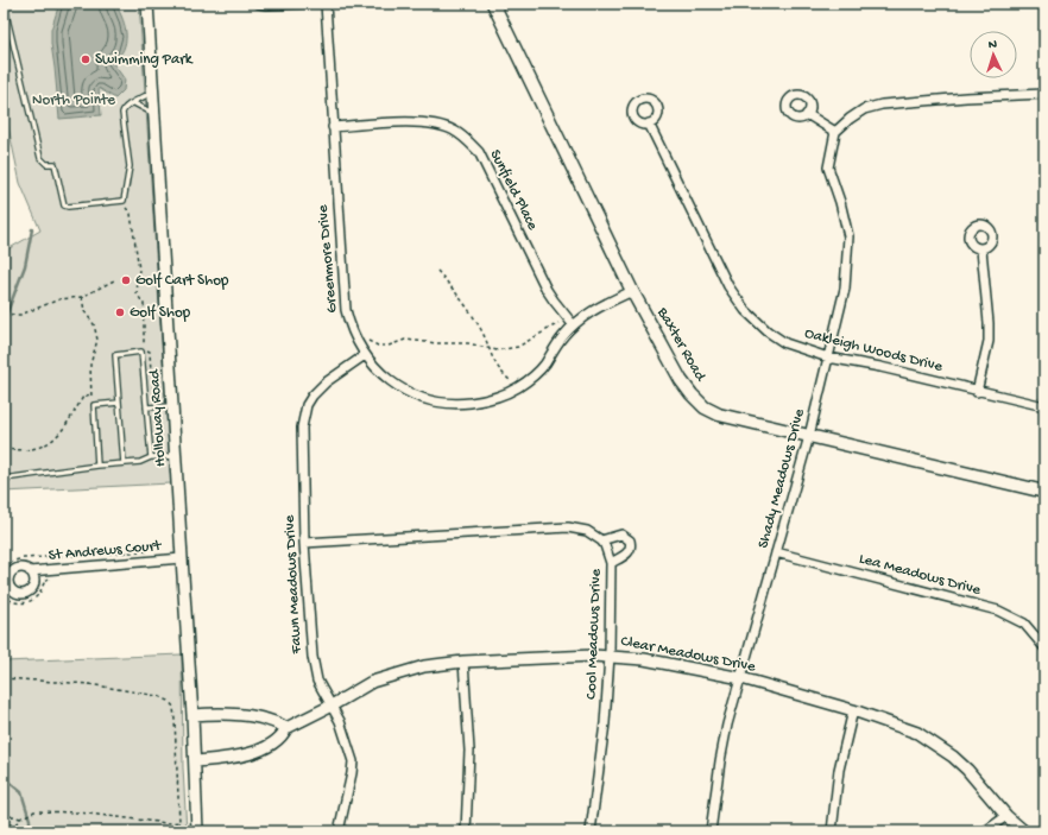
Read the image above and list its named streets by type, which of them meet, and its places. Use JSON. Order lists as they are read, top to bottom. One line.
{"streets":{"main road":["Baxter Road"],"street":["Sunfield Place","Greenmore Drive","Oakleigh Woods Drive","Holloway Road","Shady Meadows Drive","St Andrews Court","Lea Meadows Drive","Fawn Meadows Drive","Cool Meadows Drive","Clear Meadows Drive"]},"crossings":[["Sunfield Place","Greenmore Drive"],["Greenmore Drive","Baxter Road"],["Greenmore Drive","Fawn Meadows Drive"],["Baxter Road","Shady Meadows Drive"],["Oakleigh Woods Drive","Shady Meadows Drive"],["Holloway Road","St Andrews Court"],["Holloway Road","Clear Meadows Drive"],["Shady Meadows Drive","Lea Meadows Drive"],["Shady Meadows Drive","Clear Meadows Drive"],["Fawn Meadows Drive","Clear Meadows Drive"],["Cool Meadows Drive","Clear Meadows Drive"]],"parks":["North Pointe"],"places":["Swimming Park","Golf Cart Shop","Golf Shop"],"north":"top"}
